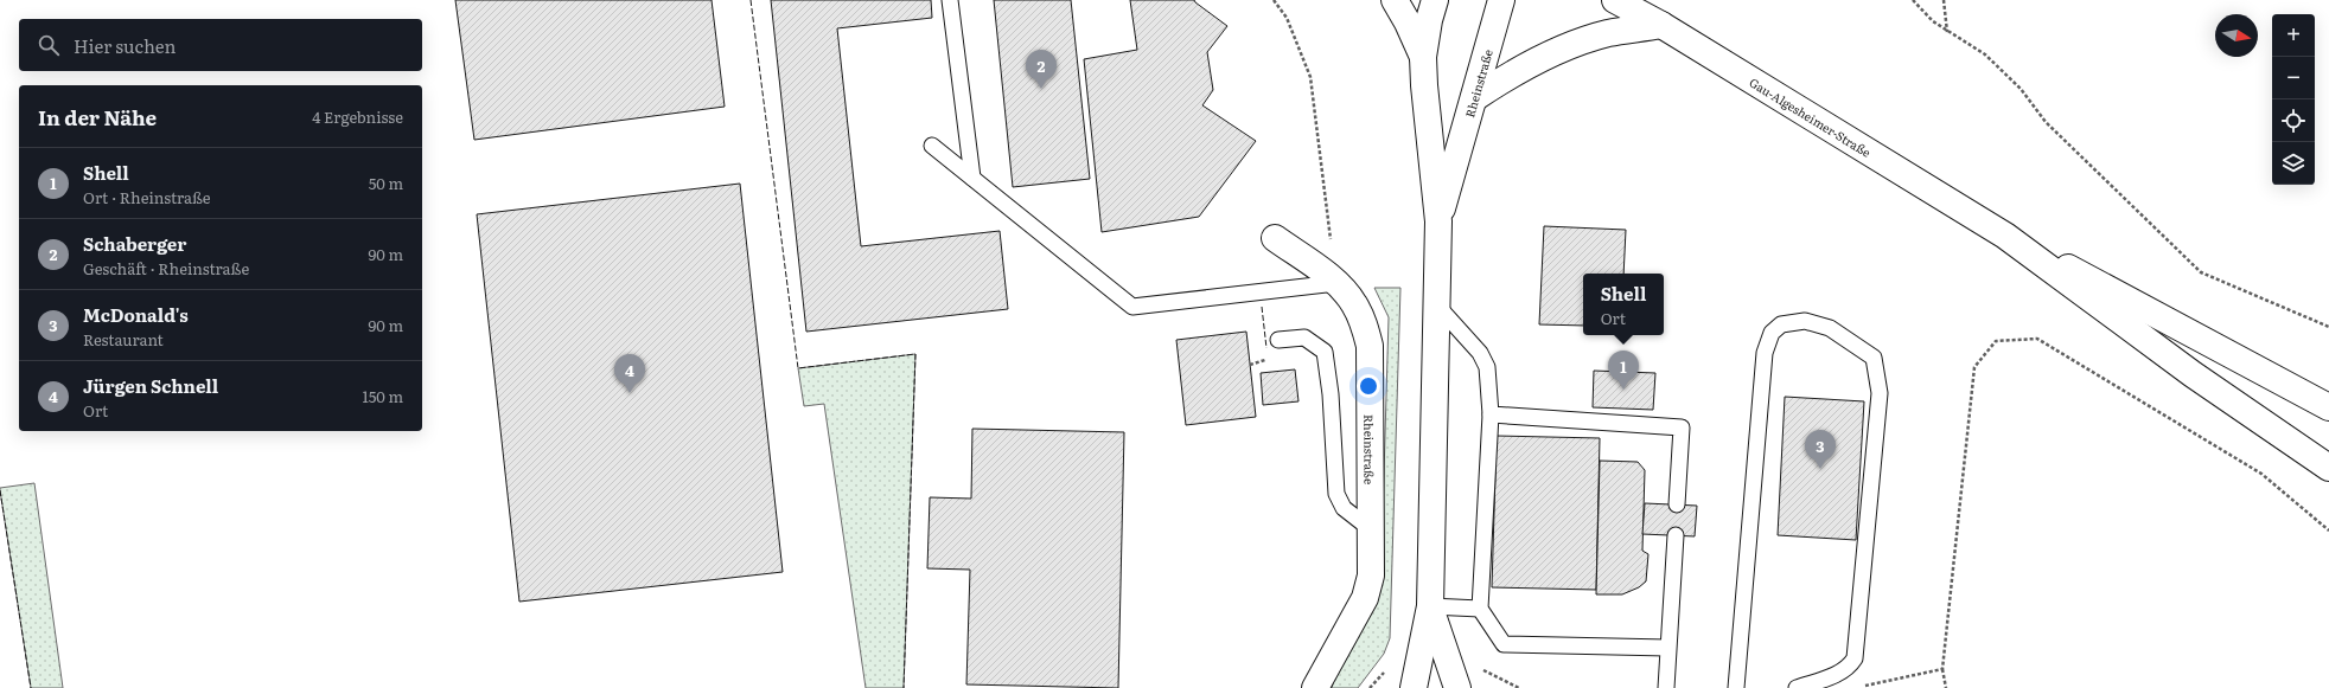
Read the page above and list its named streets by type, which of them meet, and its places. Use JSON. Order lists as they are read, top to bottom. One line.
{"streets":{"main road":["Rheinstraße","Gau-Algesheimer-Straße"]},"north":"right","page":{"map_buttons":["+","−"],"search":"Hier suchen","pins":["2","1","4","3"],"heading":["In der Nähe","4 Ergebnisse"],"list":[{"mark":"1","name":"Shell","note":"Ort · Rheinstraße","value":"50 m"},{"mark":"2","name":"Schaberger","note":"Geschäft · Rheinstraße","value":"90 m"},{"mark":"3","name":"McDonald's","note":"Restaurant","value":"90 m"},{"mark":"4","name":"Jürgen Schnell","note":"Ort","value":"150 m"}],"popup":["Shell","Ort"]}}
